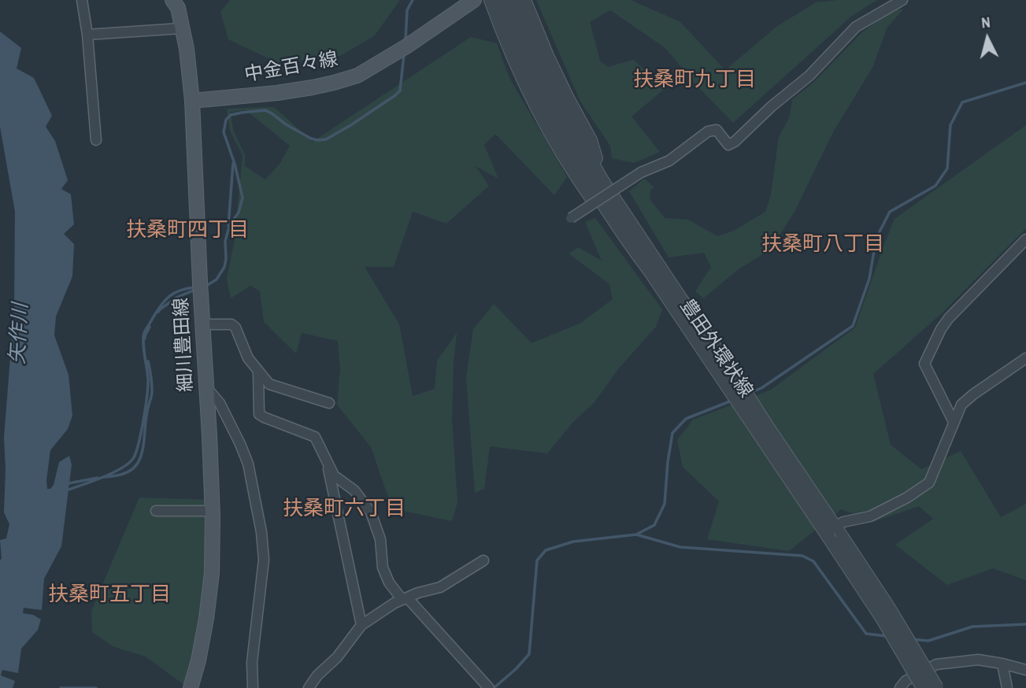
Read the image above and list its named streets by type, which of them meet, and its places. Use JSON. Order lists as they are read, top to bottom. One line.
{"streets":{"main road":["中金百々線","細川豊田線"],"street":["豊田外環状線"]},"crossings":[["中金百々線","細川豊田線"]],"districts":["扶桑町九丁目","扶桑町四丁目","扶桑町八丁目","扶桑町六丁目","扶桑町五丁目"],"water":["矢作川"],"north":"top"}
